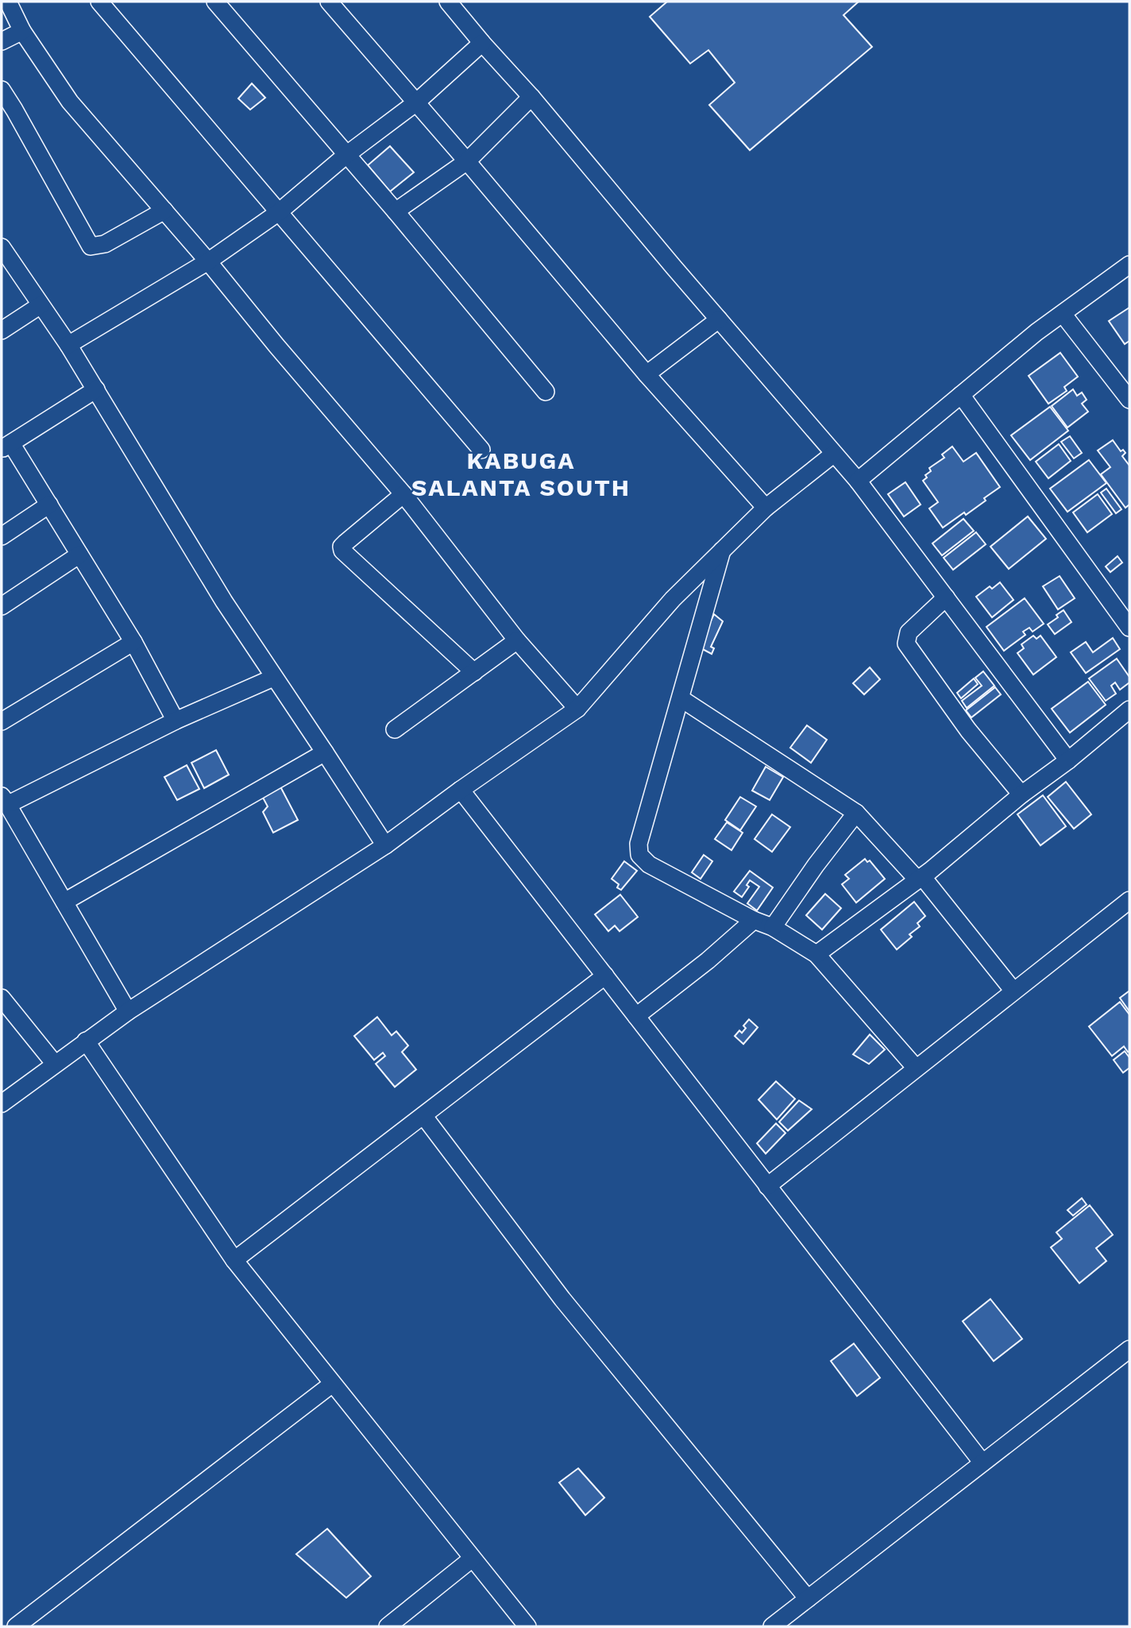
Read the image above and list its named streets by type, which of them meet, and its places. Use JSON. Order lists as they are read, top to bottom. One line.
{"districts":["KABUGA SALANTA SOUTH"]}
